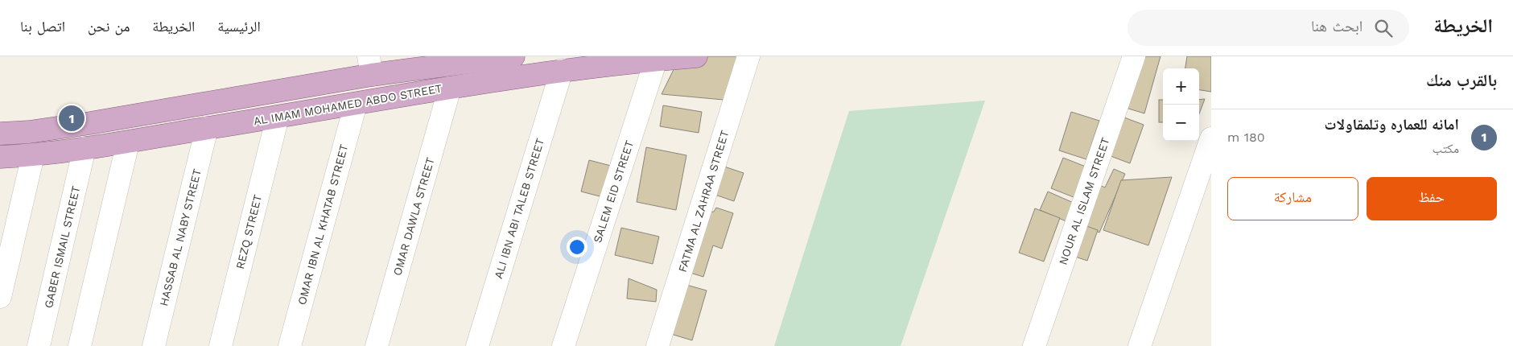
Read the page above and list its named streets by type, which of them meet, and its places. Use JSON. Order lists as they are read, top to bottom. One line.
{"streets":{"main road":["AL IMAM MOHAMED ABDO STREET"],"street":["SALEM EID STREET","FATMA AL ZAHRAA STREET","NOUR AL ISLAM STREET","ALI IBN ABI TALEB STREET","OMAR DAWLA STREET","OMAR IBN AL KHATAB STREET","REZQ STREET","HASSAB AL NABY STREET","GABER ISMAIL STREET"]},"crossings":[["AL IMAM MOHAMED ABDO STREET","SALEM EID STREET"],["AL IMAM MOHAMED ABDO STREET","ALI IBN ABI TALEB STREET"],["AL IMAM MOHAMED ABDO STREET","OMAR DAWLA STREET"],["AL IMAM MOHAMED ABDO STREET","OMAR IBN AL KHATAB STREET"],["AL IMAM MOHAMED ABDO STREET","REZQ STREET"],["AL IMAM MOHAMED ABDO STREET","HASSAB AL NABY STREET"],["AL IMAM MOHAMED ABDO STREET","GABER ISMAIL STREET"]],"page":{"header":"الخريطة","search":"ابحث هنا","nav":["الرئيسية","الخريطة","من نحن","اتصل بنا"],"heading":"بالقرب منك","map_buttons":["+","−"],"pins":"1","list":[{"mark":"1","name":"امانه للعماره وتلمقاولات","note":"مكتب","value":"180 m"}],"buttons":["حفظ","مشاركة"]}}
